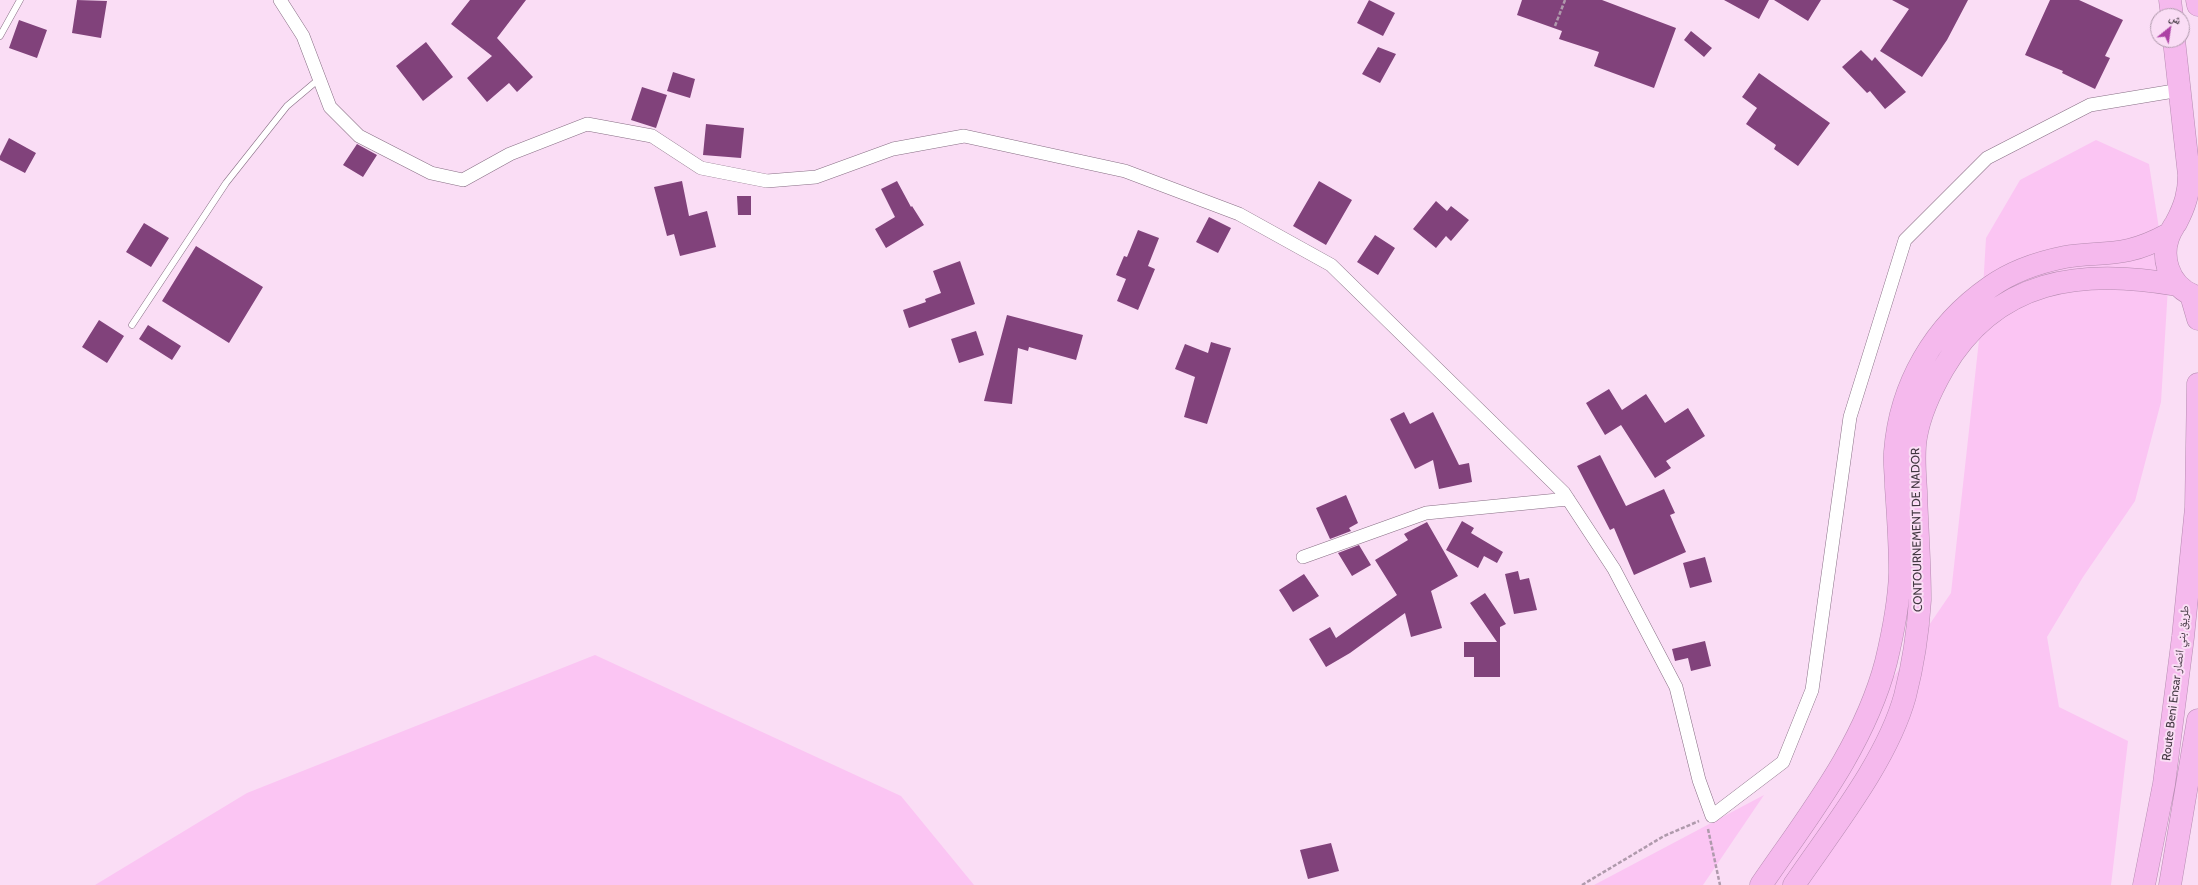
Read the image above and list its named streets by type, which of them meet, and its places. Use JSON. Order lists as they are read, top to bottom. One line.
{"streets":{"highway":["CONTOURNEMENT DE NADOR","Route Beni Ensar طريق بني انصار"]},"north":"top right"}
